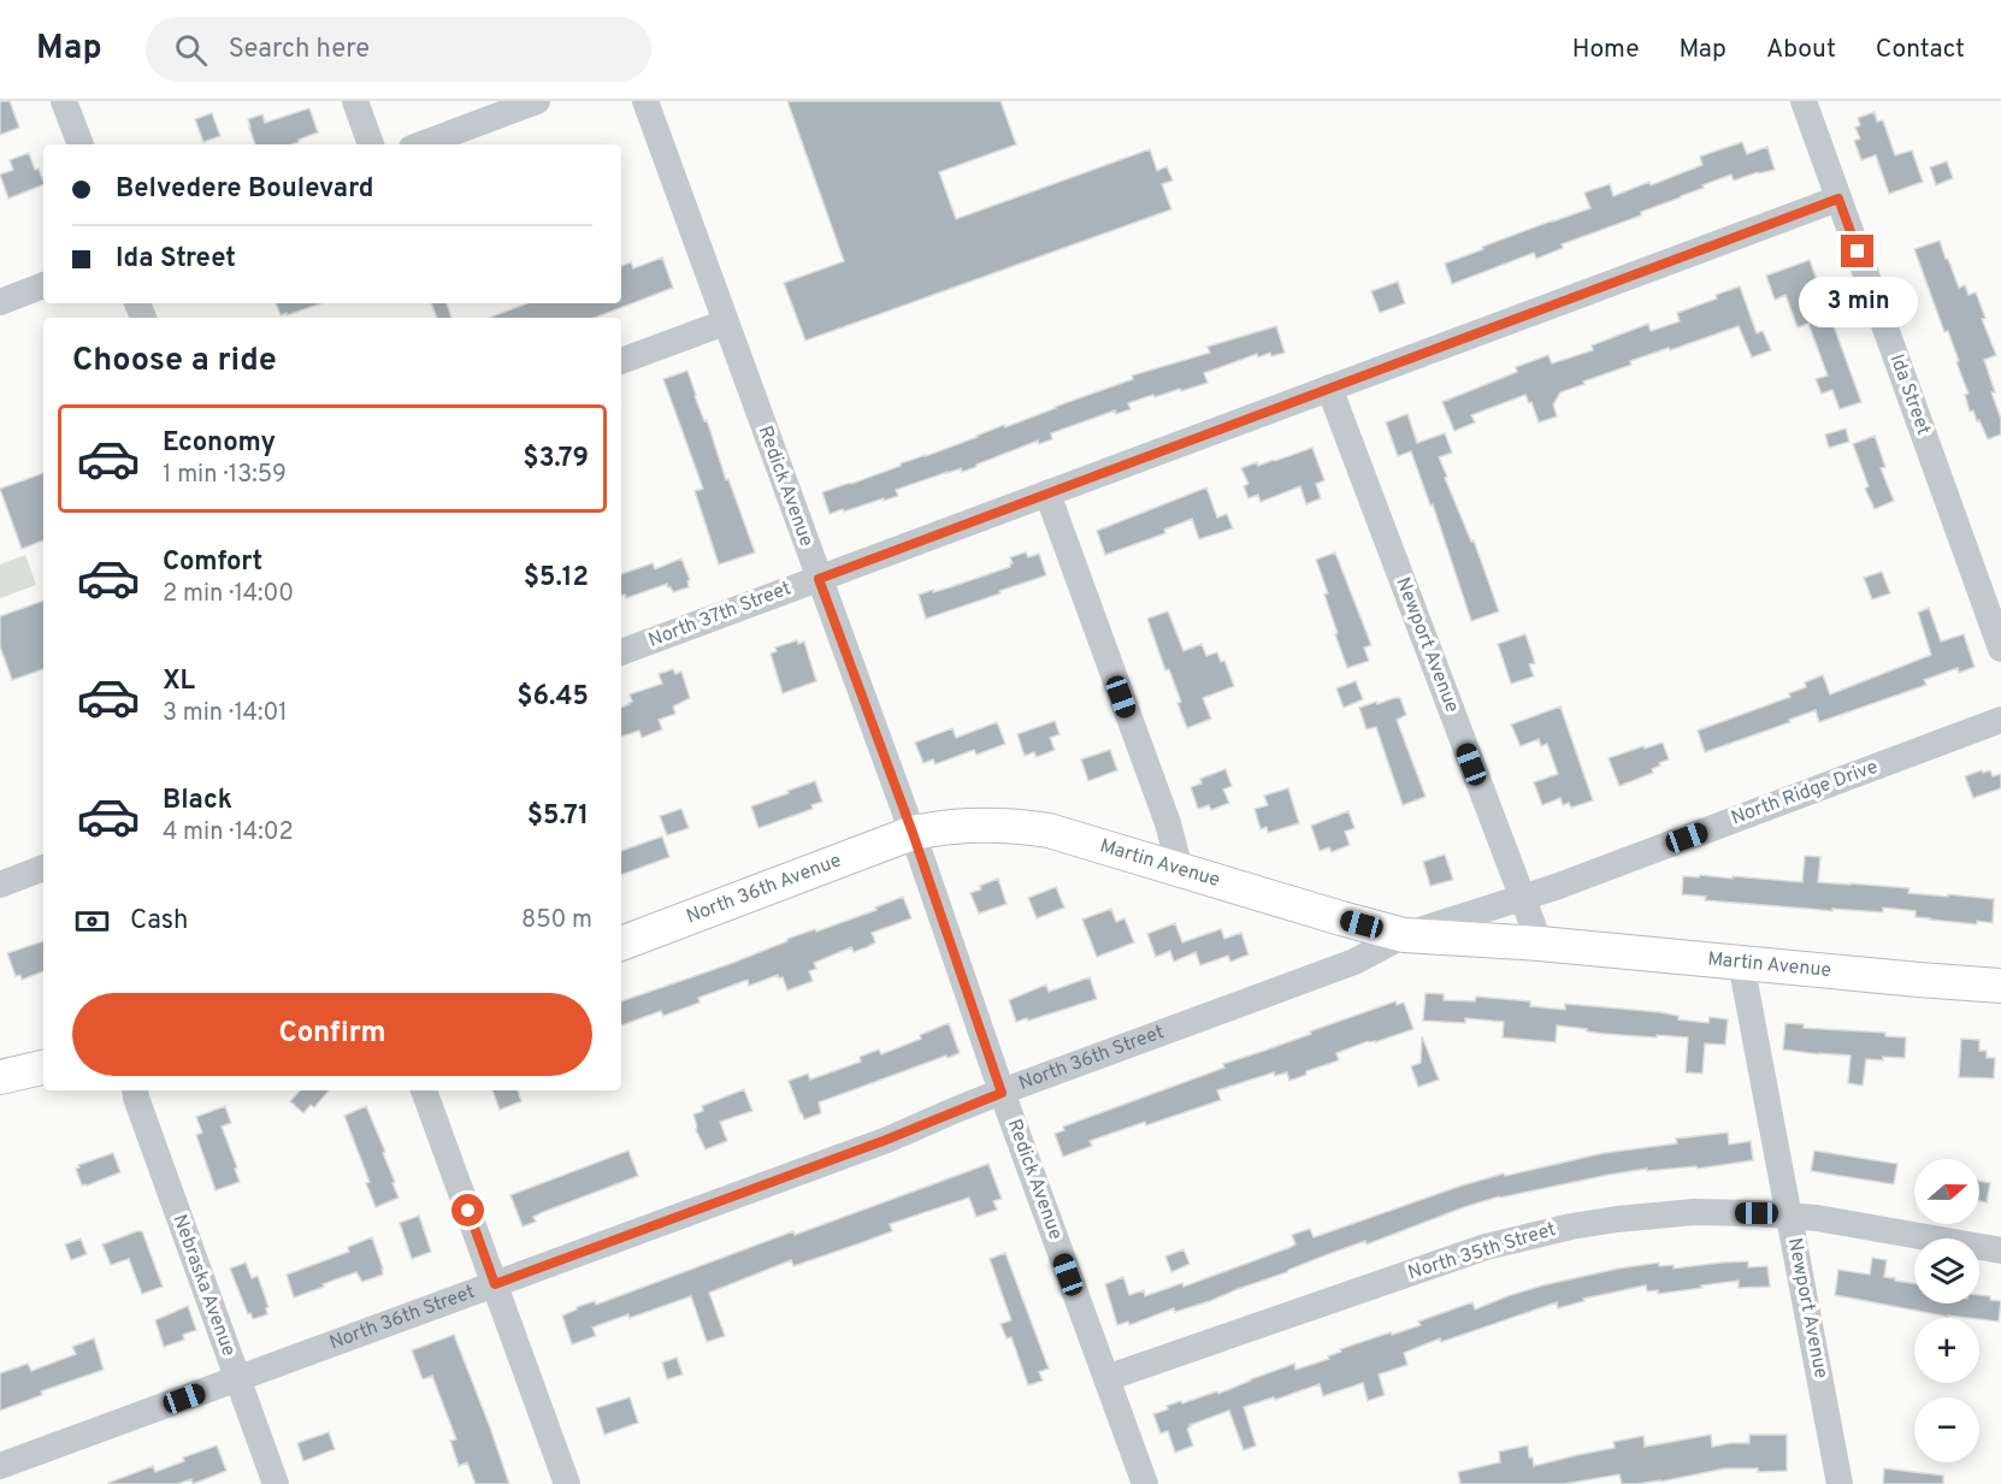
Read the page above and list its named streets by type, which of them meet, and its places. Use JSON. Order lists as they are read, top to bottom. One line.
{"streets":{"main road":["Martin Avenue","North 36th Avenue"],"street":["Ida Street","Redick Avenue","North 37th Street","Newport Avenue","North Ridge Drive","North 36th Street","North 35th Street","Nebraska Avenue"]},"crossings":[["Ida Street","North 37th Street"],["Redick Avenue","North 37th Street"],["Redick Avenue","Martin Avenue"],["Redick Avenue","North 36th Avenue"],["Redick Avenue","North 36th Street"],["Redick Avenue","North 35th Street"],["North 37th Street","Newport Avenue"],["Newport Avenue","North Ridge Drive"],["Newport Avenue","Martin Avenue"],["Newport Avenue","North 35th Street"],["North Ridge Drive","Martin Avenue"],["North Ridge Drive","North 36th Street"],["Martin Avenue","North 36th Avenue"],["Martin Avenue","North 36th Street"],["North 36th Street","Nebraska Avenue"]],"north":"right","page":{"header":"Map","search":"Search here","nav":["Home","Map","About","Contact"],"banner":["Belvedere Boulevard","Ida Street"],"bubble":"3 min","heading":"Choose a ride","list":[{"name":"Economy","note":"1 min · 13:59","value":"$3.79"},{"name":"Comfort","note":"2 min · 14:00","value":"$5.12"},{"name":"XL","note":"3 min · 14:01","value":"$6.45"},{"name":"Black","note":"4 min · 14:02","value":"$5.71"}],"pay":["Cash","850 m"],"buttons":"Confirm","map_buttons":["+","−"]}}
